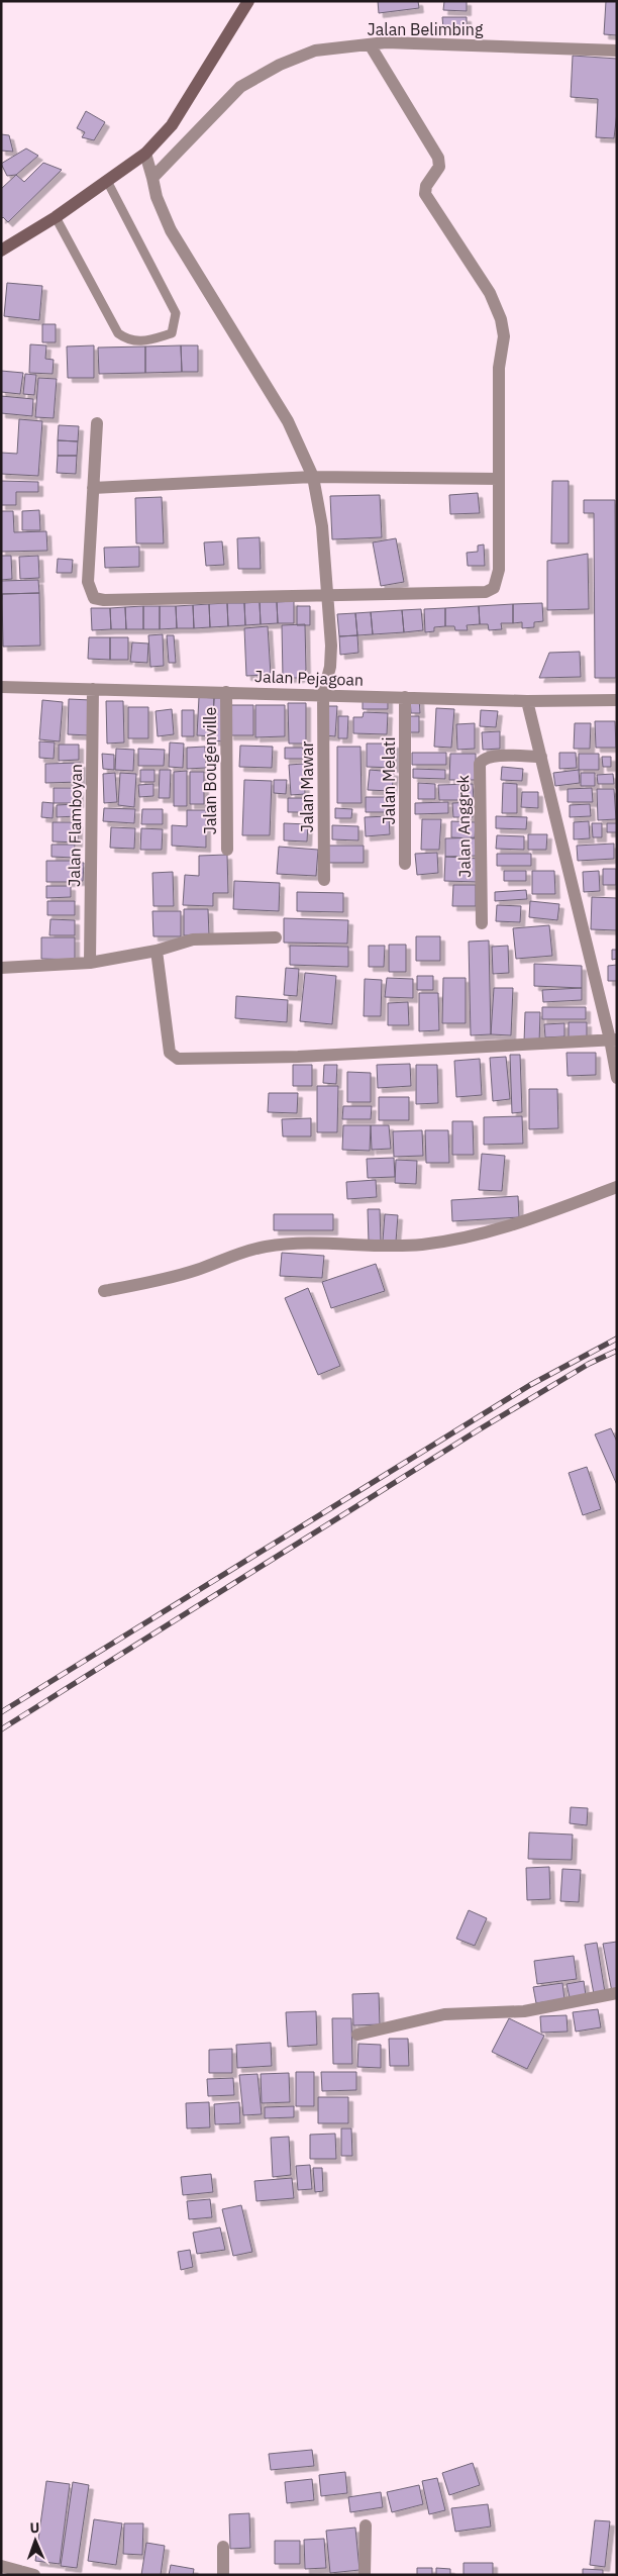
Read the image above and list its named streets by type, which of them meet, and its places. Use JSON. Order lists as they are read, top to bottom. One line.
{"streets":{"street":["Jalan Belimbing","Jalan Pejagoan","Jalan Bougenville","Jalan Melati","Jalan Mawar","Jalan Flamboyan","Jalan Anggrek"]},"crossings":[["Jalan Belimbing","Jalan Mawar"],["Jalan Pejagoan","Jalan Bougenville"],["Jalan Pejagoan","Jalan Melati"],["Jalan Pejagoan","Jalan Mawar"],["Jalan Pejagoan","Jalan Flamboyan"]],"north":"top"}
